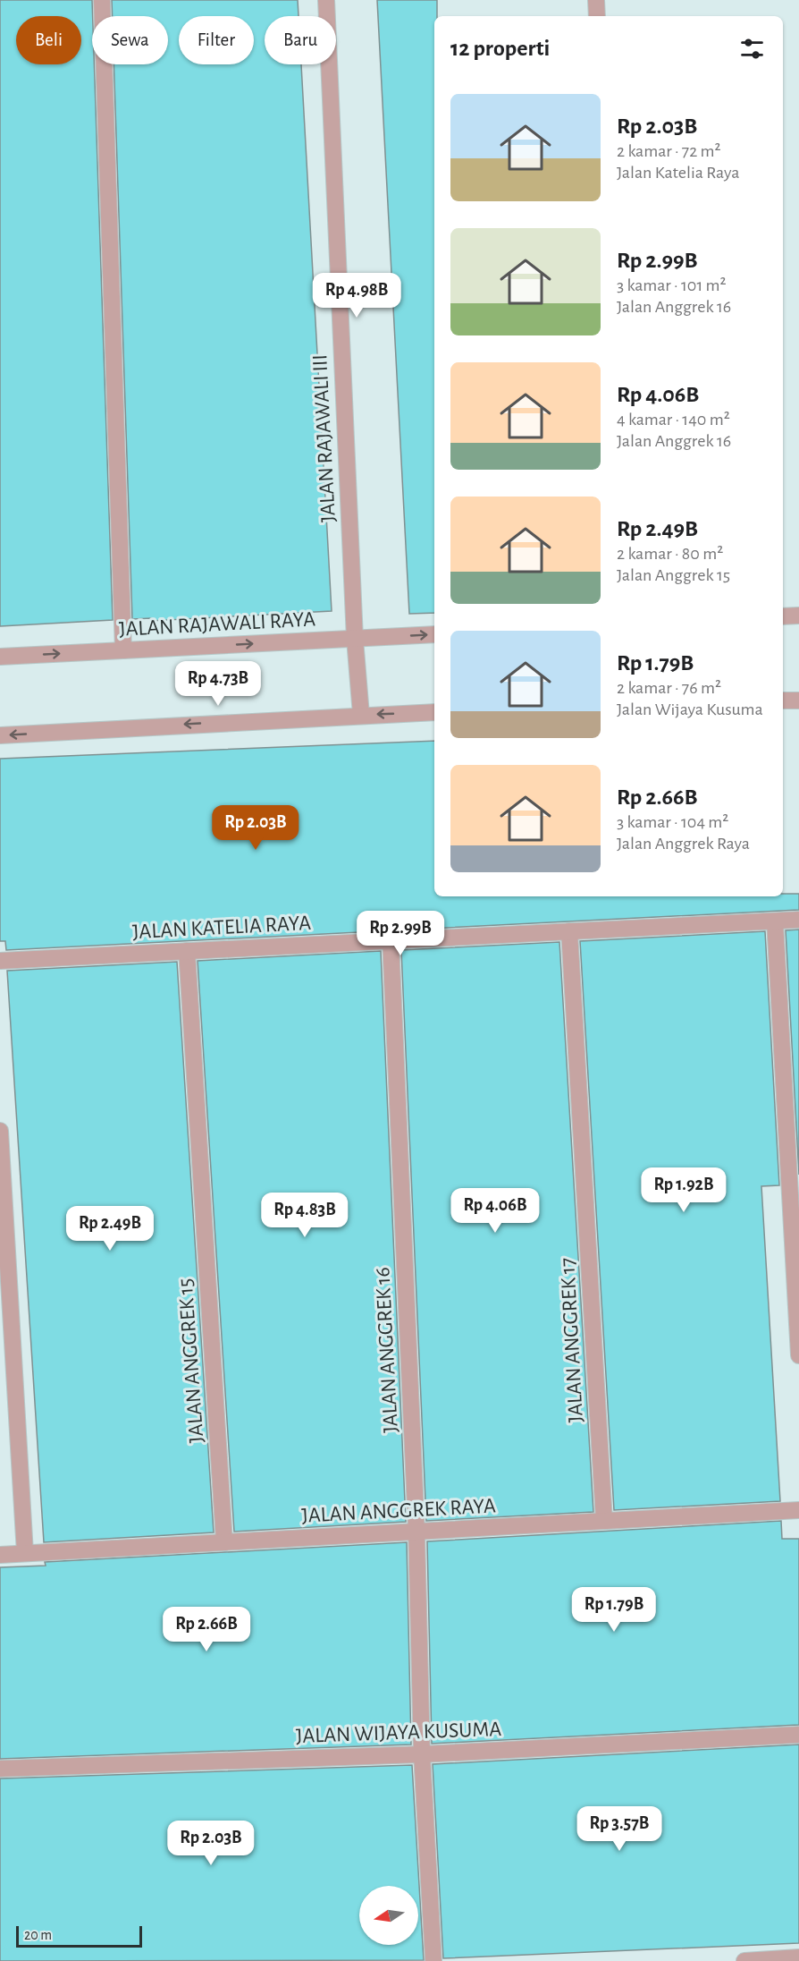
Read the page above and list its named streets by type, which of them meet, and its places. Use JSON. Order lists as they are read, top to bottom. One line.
{"streets":{"street":["JALAN RAJAWALI III","JALAN RAJAWALI RAYA","JALAN KATELIA RAYA","JALAN ANGGREK 17","JALAN ANGGREK 16","JALAN ANGGREK 15","JALAN ANGGREK RAYA","JALAN WIJAYA KUSUMA"]},"crossings":[["JALAN RAJAWALI III","JALAN RAJAWALI RAYA"],["JALAN KATELIA RAYA","JALAN ANGGREK 17"],["JALAN KATELIA RAYA","JALAN ANGGREK 16"],["JALAN KATELIA RAYA","JALAN ANGGREK 15"],["JALAN ANGGREK 17","JALAN ANGGREK RAYA"],["JALAN ANGGREK 16","JALAN ANGGREK RAYA"],["JALAN ANGGREK 16","JALAN WIJAYA KUSUMA"],["JALAN ANGGREK 15","JALAN ANGGREK RAYA"]],"scale_bar":"20 m","north":"left","page":{"chip":["Beli","Sewa","Filter","Baru"],"heading":"12 properti","list":[{"name":"Rp 2.03B","note":"2 kamar · 72 m² · Jalan Katelia Raya"},{"name":"Rp 2.99B","note":"3 kamar · 101 m² · Jalan Anggrek 16"},{"name":"Rp 4.06B","note":"4 kamar · 140 m² · Jalan Anggrek 16"},{"name":"Rp 2.49B","note":"2 kamar · 80 m² · Jalan Anggrek 15"},{"name":"Rp 1.79B","note":"2 kamar · 76 m² · Jalan Wijaya Kusuma"},{"name":"Rp 2.66B","note":"3 kamar · 104 m² · Jalan Anggrek Raya"}],"price":["Rp 4.98B","Rp 4.73B","Rp 2.03B","Rp 2.99B","Rp 1.92B","Rp 4.06B","Rp 4.83B","Rp 2.49B","Rp 1.79B","Rp 2.66B","Rp 3.57B","Rp 2.03B"],"scale":"20 m"}}
